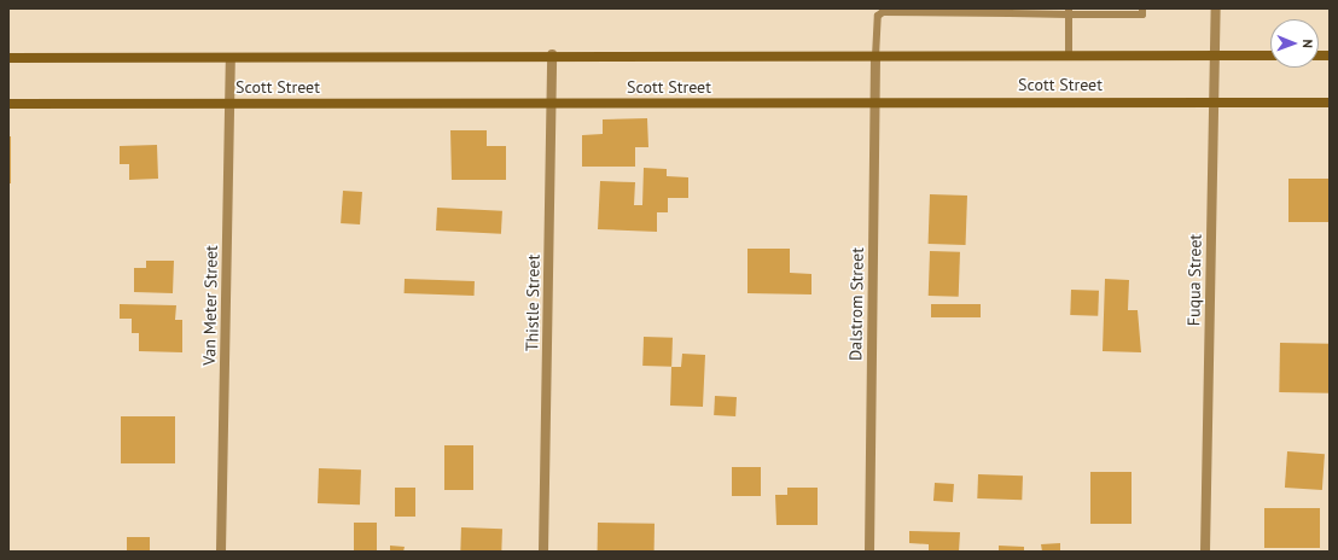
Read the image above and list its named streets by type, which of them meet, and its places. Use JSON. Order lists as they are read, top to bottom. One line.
{"streets":{"main road":["Scott Street"],"street":["Fuqua Street","Thistle Street","Dalstrom Street","Van Meter Street"]},"crossings":[["Scott Street","Fuqua Street"],["Scott Street","Thistle Street"],["Scott Street","Dalstrom Street"],["Scott Street","Van Meter Street"]],"north":"right"}
